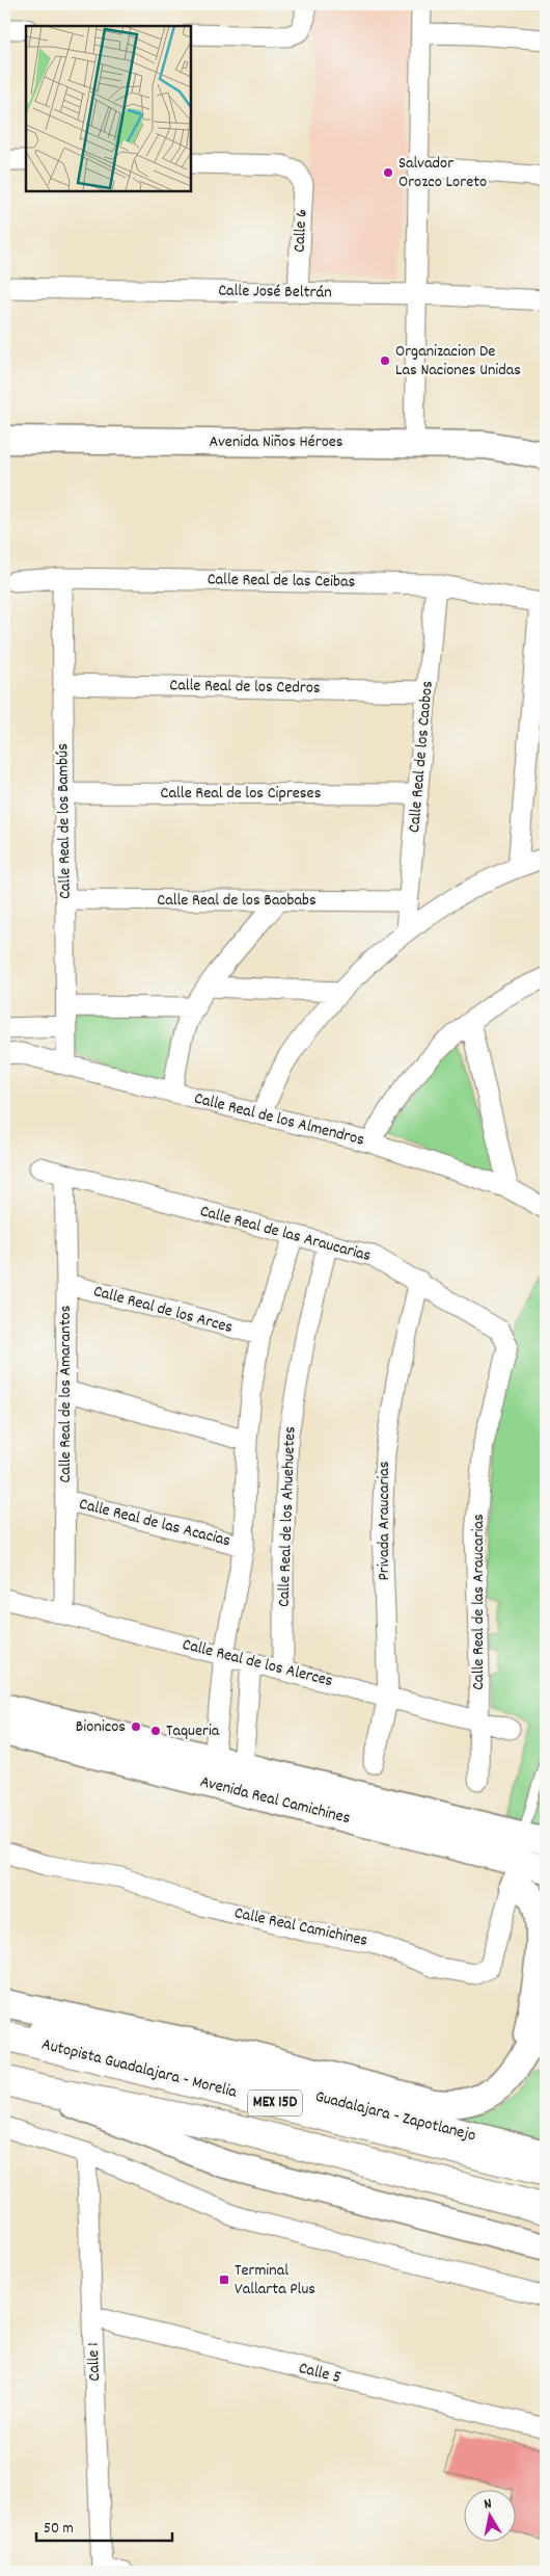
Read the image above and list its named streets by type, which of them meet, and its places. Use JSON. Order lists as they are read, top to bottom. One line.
{"streets":{"highway":["Autopista Guadalajara - Morelia","MEX 15D"],"street":["Calle 6","Calle José Beltrán","Avenida Niños Héroes","Calle Real de las Ceibas","Calle Real de los Cedros","Calle Real de los Caobos","Calle Real de los Cipreses","Calle Real de los Bambús","Calle Real de los Baobabs","Calle Real de los Almendros","Calle Real de las Araucarias","Calle Real de los Arces","Calle Real de los Amarantos","Calle Real de los Ahuehuetes","Privada Araucarias","Calle Real de las Acacias","Calle Real de los Alerces","Avenida Real Camichines","Calle Real Camichines","Guadalajara - Zapotlanejo","Calle 1","Calle 5"]},"crossings":[["Calle 6","Calle José Beltrán"],["Calle Real de las Ceibas","Calle Real de los Caobos"],["Calle Real de las Ceibas","Calle Real de los Bambús"],["Calle Real de los Cedros","Calle Real de los Caobos"],["Calle Real de los Cedros","Calle Real de los Bambús"],["Calle Real de los Caobos","Calle Real de los Cipreses"],["Calle Real de los Caobos","Calle Real de los Baobabs"],["Calle Real de los Cipreses","Calle Real de los Bambús"],["Calle Real de los Bambús","Calle Real de los Baobabs"],["Calle Real de los Bambús","Calle Real de los Almendros"],["Calle Real de las Araucarias","Calle Real de los Amarantos"],["Calle Real de las Araucarias","Calle Real de los Ahuehuetes"],["Calle Real de las Araucarias","Privada Araucarias"],["Calle Real de las Araucarias","Calle Real de los Alerces"],["Calle Real de los Arces","Calle Real de los Amarantos"],["Calle Real de los Amarantos","Calle Real de las Acacias"],["Calle Real de los Amarantos","Calle Real de los Alerces"],["Calle Real de los Ahuehuetes","Calle Real de los Alerces"],["Privada Araucarias","Calle Real de los Alerces"],["Avenida Real Camichines","Calle Real Camichines"],["Calle 1","Calle 5"]],"places":{"other":["Salvador Orozco Loreto","Organizacion De Las Naciones Unidas","Bionicos","Taqueria"],"transit":["Terminal Vallarta Plus"]},"scale_bar":"50 m","north":"top"}
